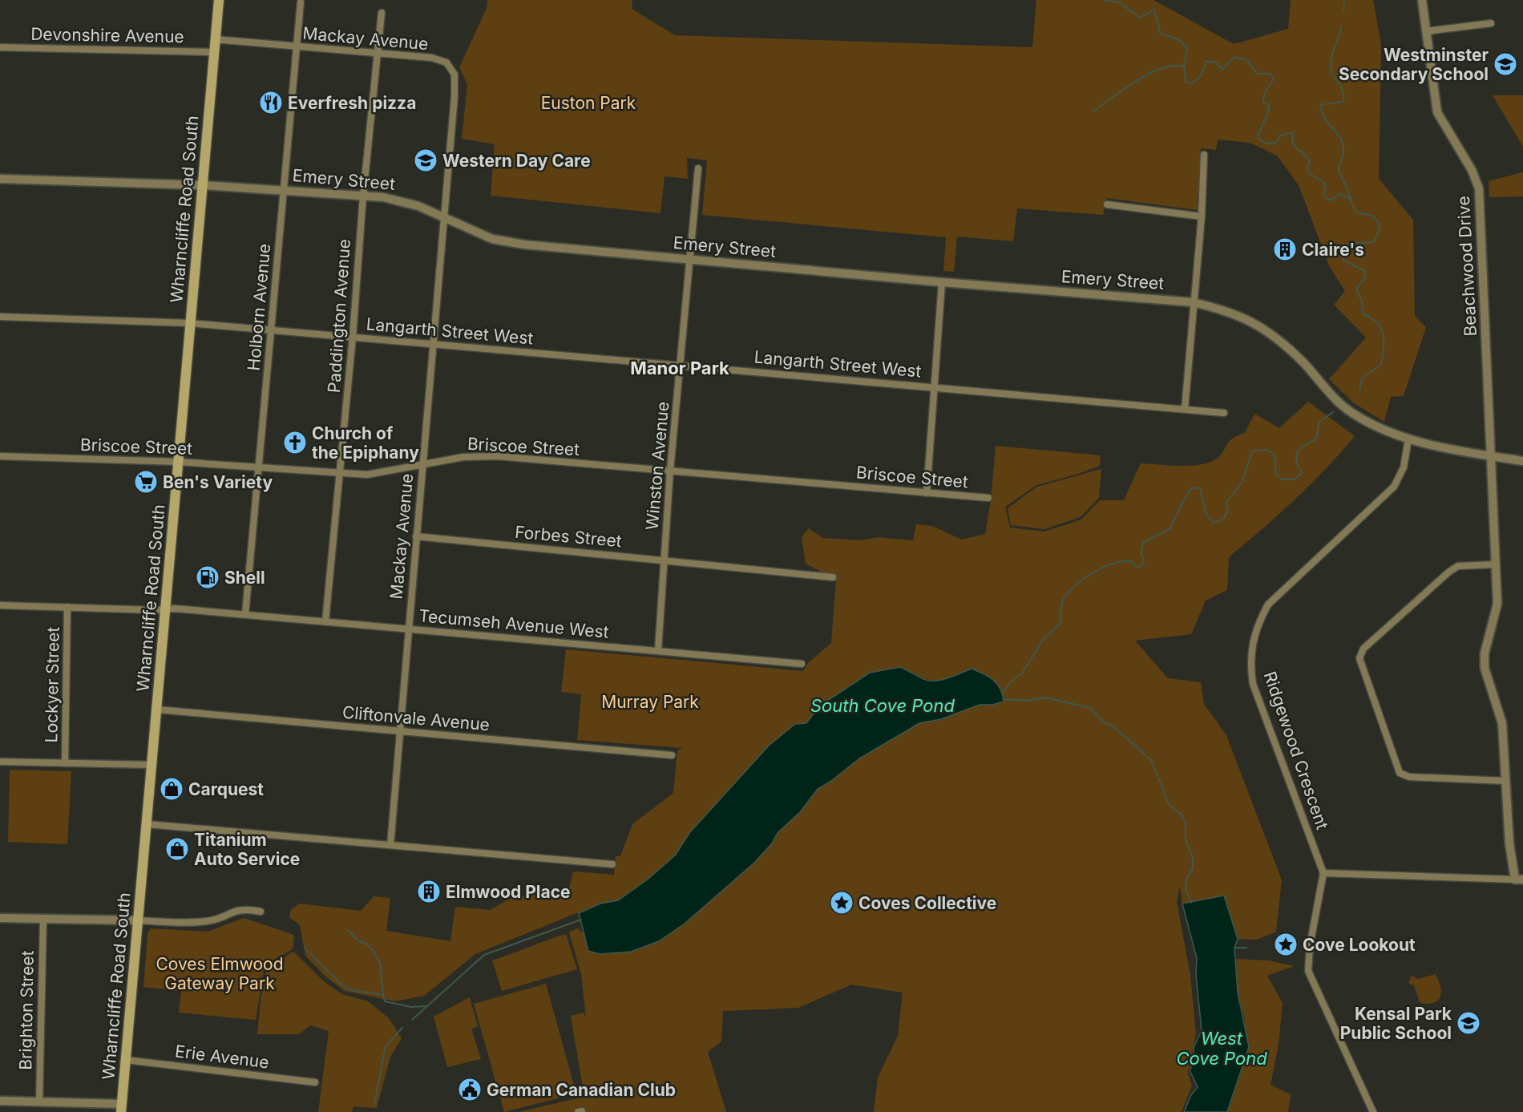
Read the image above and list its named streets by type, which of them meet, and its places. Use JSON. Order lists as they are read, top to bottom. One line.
{"streets":{"main road":["Wharncliffe Road South"],"street":["Devonshire Avenue","Mackay Avenue","Emery Street","Beachwood Drive","Holborn Avenue","Paddington Avenue","Langarth Street West","Briscoe Street","Winston Avenue","Forbes Street","Tecumseh Avenue West","Lockyer Street","Cliftonvale Avenue","Ridgewood Crescent","Brighton Street","Erie Avenue"]},"crossings":[["Devonshire Avenue","Wharncliffe Road South"],["Mackay Avenue","Emery Street"],["Mackay Avenue","Wharncliffe Road South"],["Mackay Avenue","Holborn Avenue"],["Mackay Avenue","Paddington Avenue"],["Mackay Avenue","Langarth Street West"],["Mackay Avenue","Briscoe Street"],["Mackay Avenue","Forbes Street"],["Mackay Avenue","Tecumseh Avenue West"],["Mackay Avenue","Cliftonvale Avenue"],["Emery Street","Wharncliffe Road South"],["Emery Street","Beachwood Drive"],["Emery Street","Holborn Avenue"],["Emery Street","Paddington Avenue"],["Emery Street","Winston Avenue"],["Emery Street","Ridgewood Crescent"],["Wharncliffe Road South","Langarth Street West"],["Wharncliffe Road South","Briscoe Street"],["Wharncliffe Road South","Tecumseh Avenue West"],["Wharncliffe Road South","Cliftonvale Avenue"],["Wharncliffe Road South","Erie Avenue"],["Holborn Avenue","Langarth Street West"],["Holborn Avenue","Briscoe Street"],["Holborn Avenue","Tecumseh Avenue West"],["Paddington Avenue","Langarth Street West"],["Paddington Avenue","Briscoe Street"],["Paddington Avenue","Tecumseh Avenue West"],["Langarth Street West","Winston Avenue"],["Briscoe Street","Winston Avenue"],["Winston Avenue","Forbes Street"],["Winston Avenue","Tecumseh Avenue West"],["Tecumseh Avenue West","Lockyer Street"]],"districts":["Manor Park"],"water":["South Cove Pond","West Cove Pond"],"parks":["Euston Park","Murray Park","Coves Elmwood Gateway Park"],"places":{"school or university":["Westminster Secondary School","Western Day Care","Kensal Park Public School"],"restaurant":["Everfresh pizza"],"building":["Claire's","Elmwood Place"],"church":["Church of the Epiphany"],"supermarket":["Ben's Variety"],"fuel station":["Shell"],"shop":["Carquest","Titanium Auto Service"],"place":["Coves Collective","Cove Lookout"],"public building":["German Canadian Club"]}}
